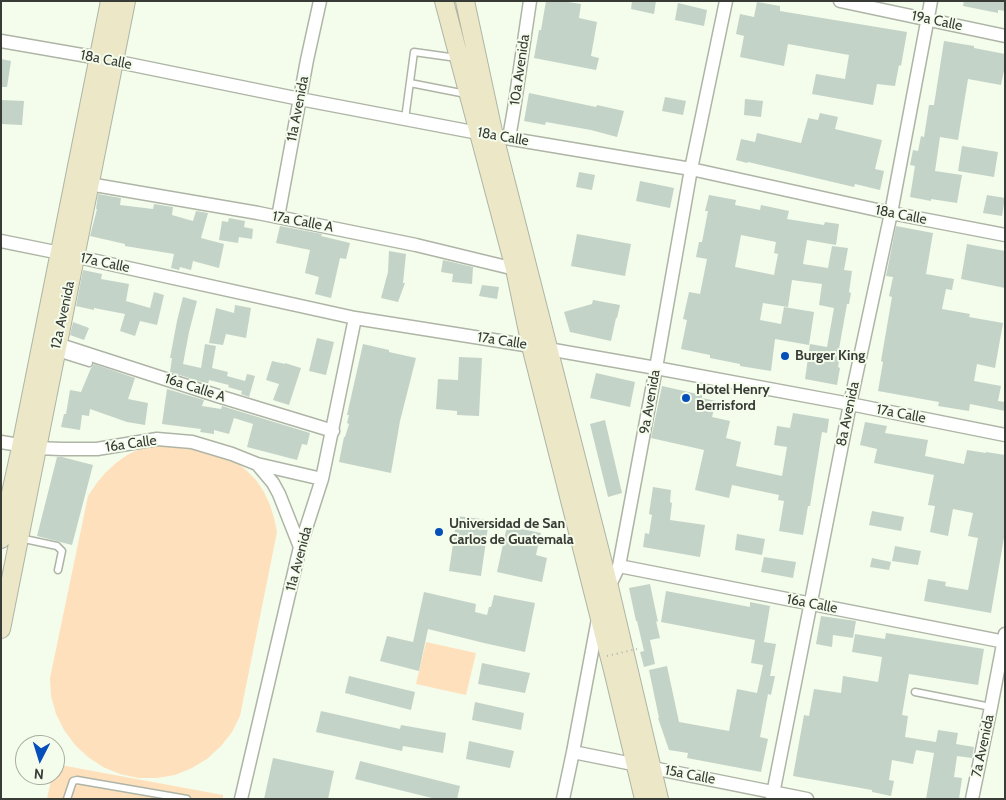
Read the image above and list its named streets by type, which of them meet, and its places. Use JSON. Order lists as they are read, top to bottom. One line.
{"streets":{"main road":["12a Avenida"],"street":["19a Calle","18a Calle","10a Avenida","11a Avenida","17a Calle A","17a Calle","16a Calle A","9a Avenida","8a Avenida","16a Calle","7a Avenida","15a Calle"]},"crossings":[["19a Calle","8a Avenida"],["18a Calle","10a Avenida"],["18a Calle","11a Avenida"],["18a Calle","12a Avenida"],["18a Calle","9a Avenida"],["18a Calle","8a Avenida"],["11a Avenida","17a Calle A"],["11a Avenida","17a Calle"],["11a Avenida","16a Calle A"],["11a Avenida","16a Calle"],["17a Calle A","12a Avenida"],["17a Calle","12a Avenida"],["17a Calle","9a Avenida"],["17a Calle","8a Avenida"],["12a Avenida","16a Calle A"],["12a Avenida","16a Calle"],["9a Avenida","16a Calle"],["9a Avenida","15a Calle"],["8a Avenida","16a Calle"],["8a Avenida","15a Calle"],["16a Calle","7a Avenida"]],"places":["Burger King","Hotel Henry Berrisford","Universidad de San Carlos de Guatemala"],"north":"bottom"}
